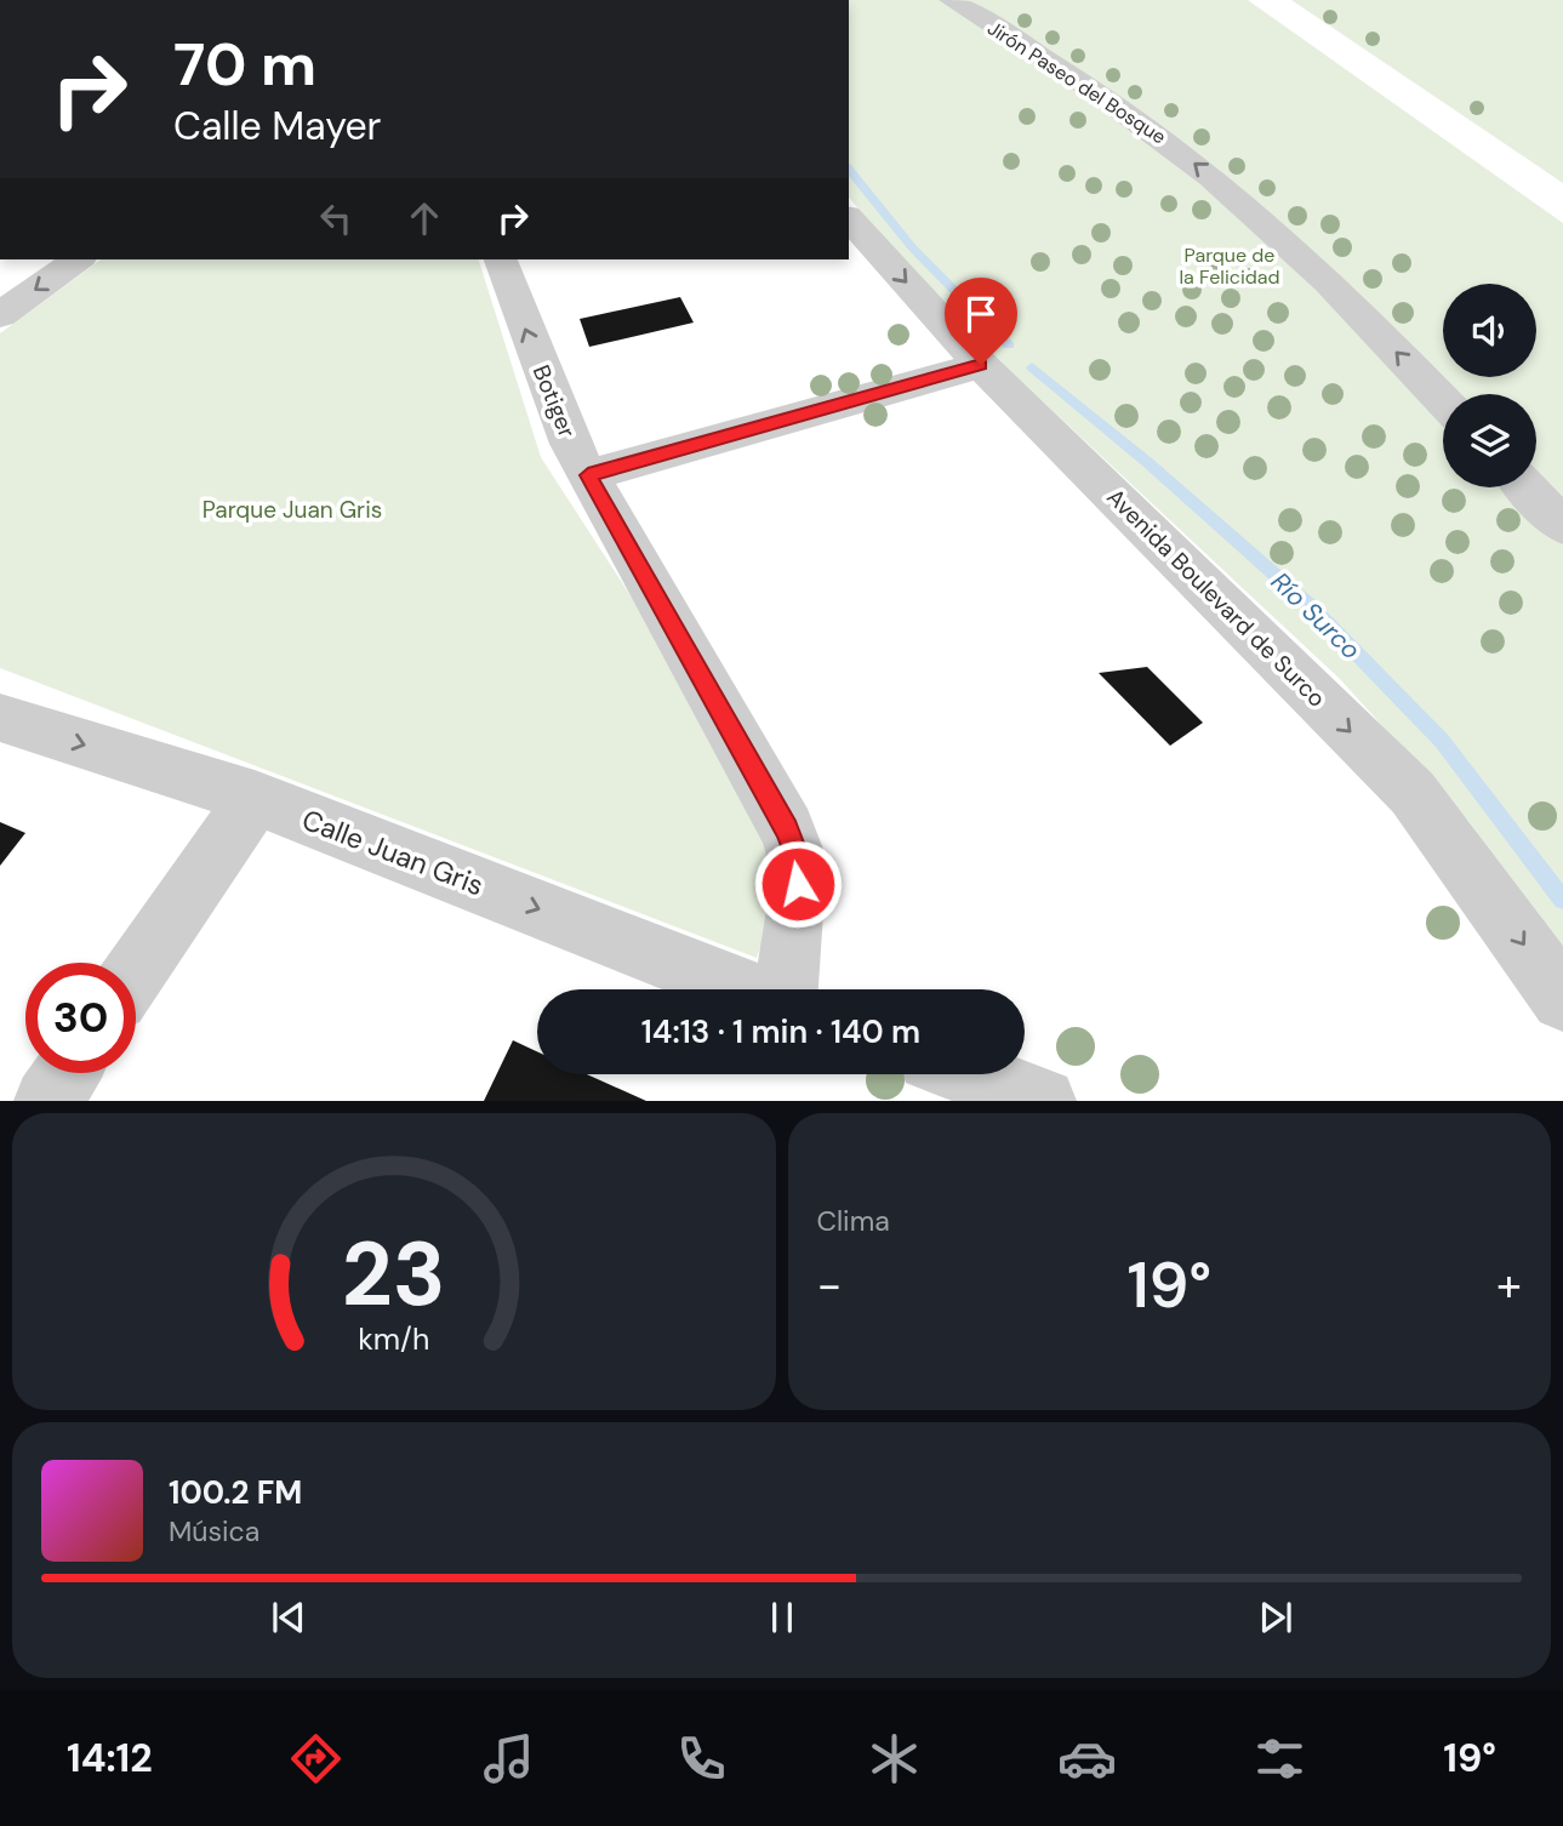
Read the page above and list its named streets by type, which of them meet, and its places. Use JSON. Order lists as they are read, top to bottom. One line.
{"streets":{"street":["Jirón Paseo del Bosque","Botiger","Avenida Boulevard de Surco","Calle Juan Gris"]},"one_way":["Jirón Paseo del Bosque","Avenida Boulevard de Surco","Calle Juan Gris"],"water":["Río Surco"],"parks":["Parque de la Felicidad","Parque Juan Gris"],"page":{"turn":["70 m","Calle Mayer"],"limit":"30","trip":"14:13 · 1 min · 140 m","tile":"Clima","heat":["−","19°","+"],"song":["100.2 FM","Música"],"tabs":["14:12","19°"],"gauge":["23","km/h"]}}
